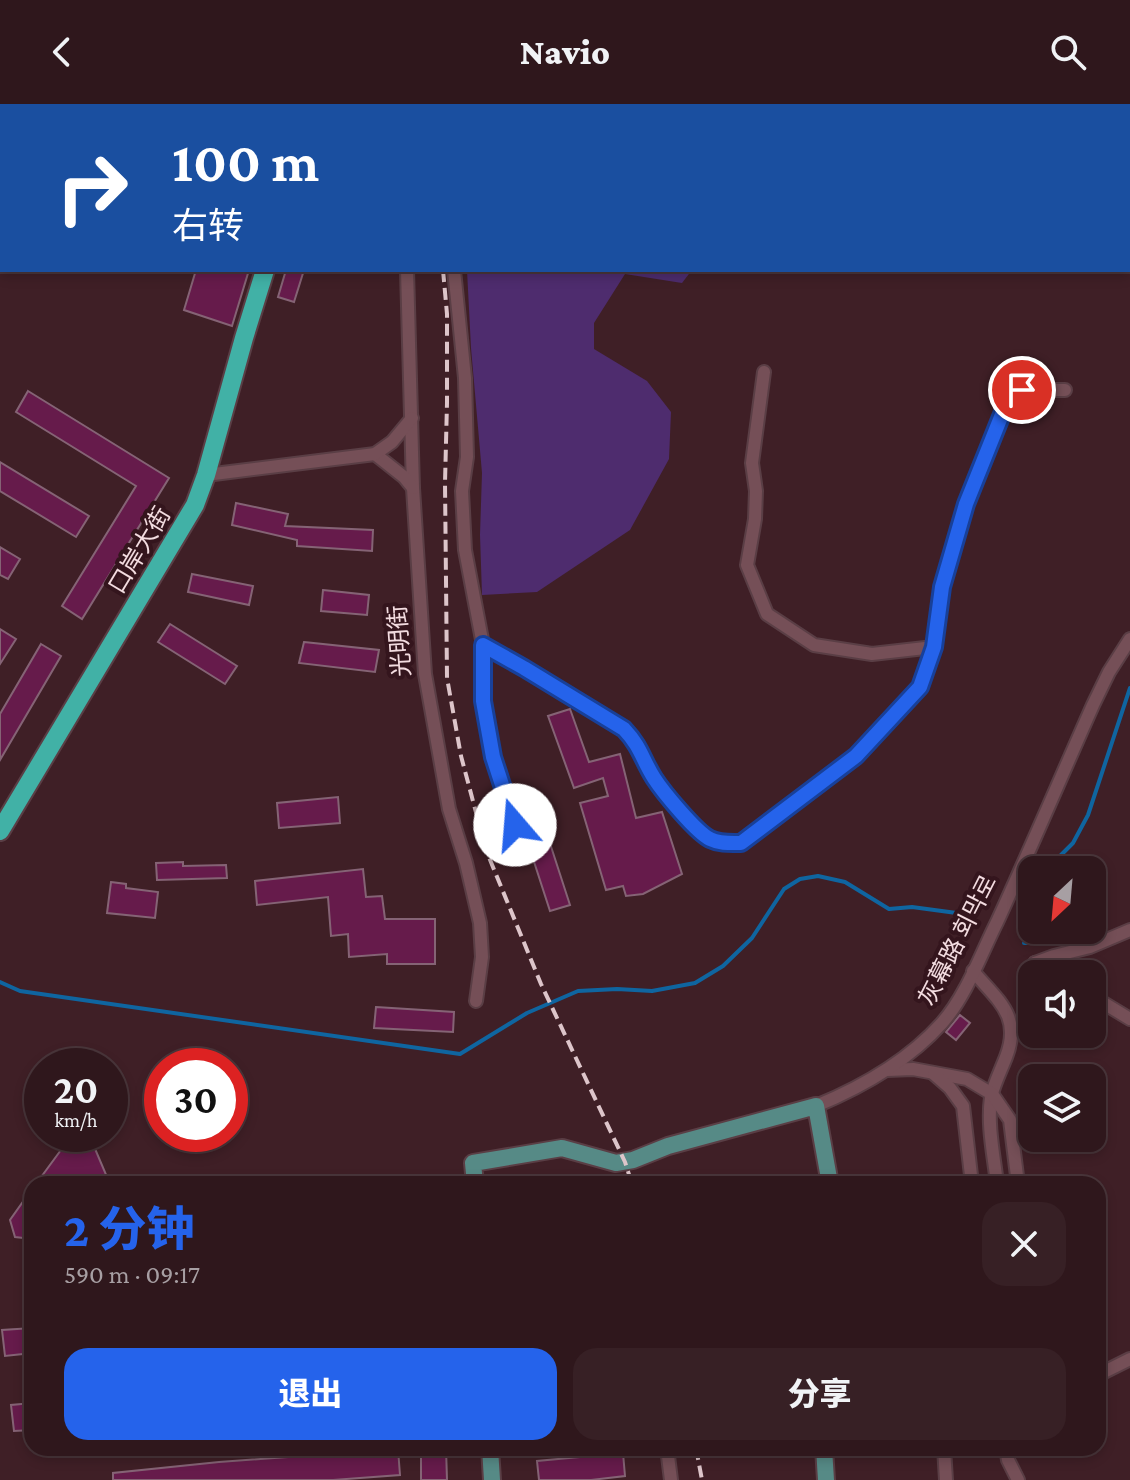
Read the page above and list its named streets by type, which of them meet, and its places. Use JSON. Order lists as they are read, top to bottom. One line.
{"streets":{"highway":["口岸大街"],"main road":["灰幕路 회막로"],"street":["光明街"]},"north":"bottom left","page":{"header":"Navio","turn":["100 m","右转"],"speed":"20 km/h","limit":"30","heading":["2 分钟","590 m · 09:17"],"buttons":["退出","分享"]}}
